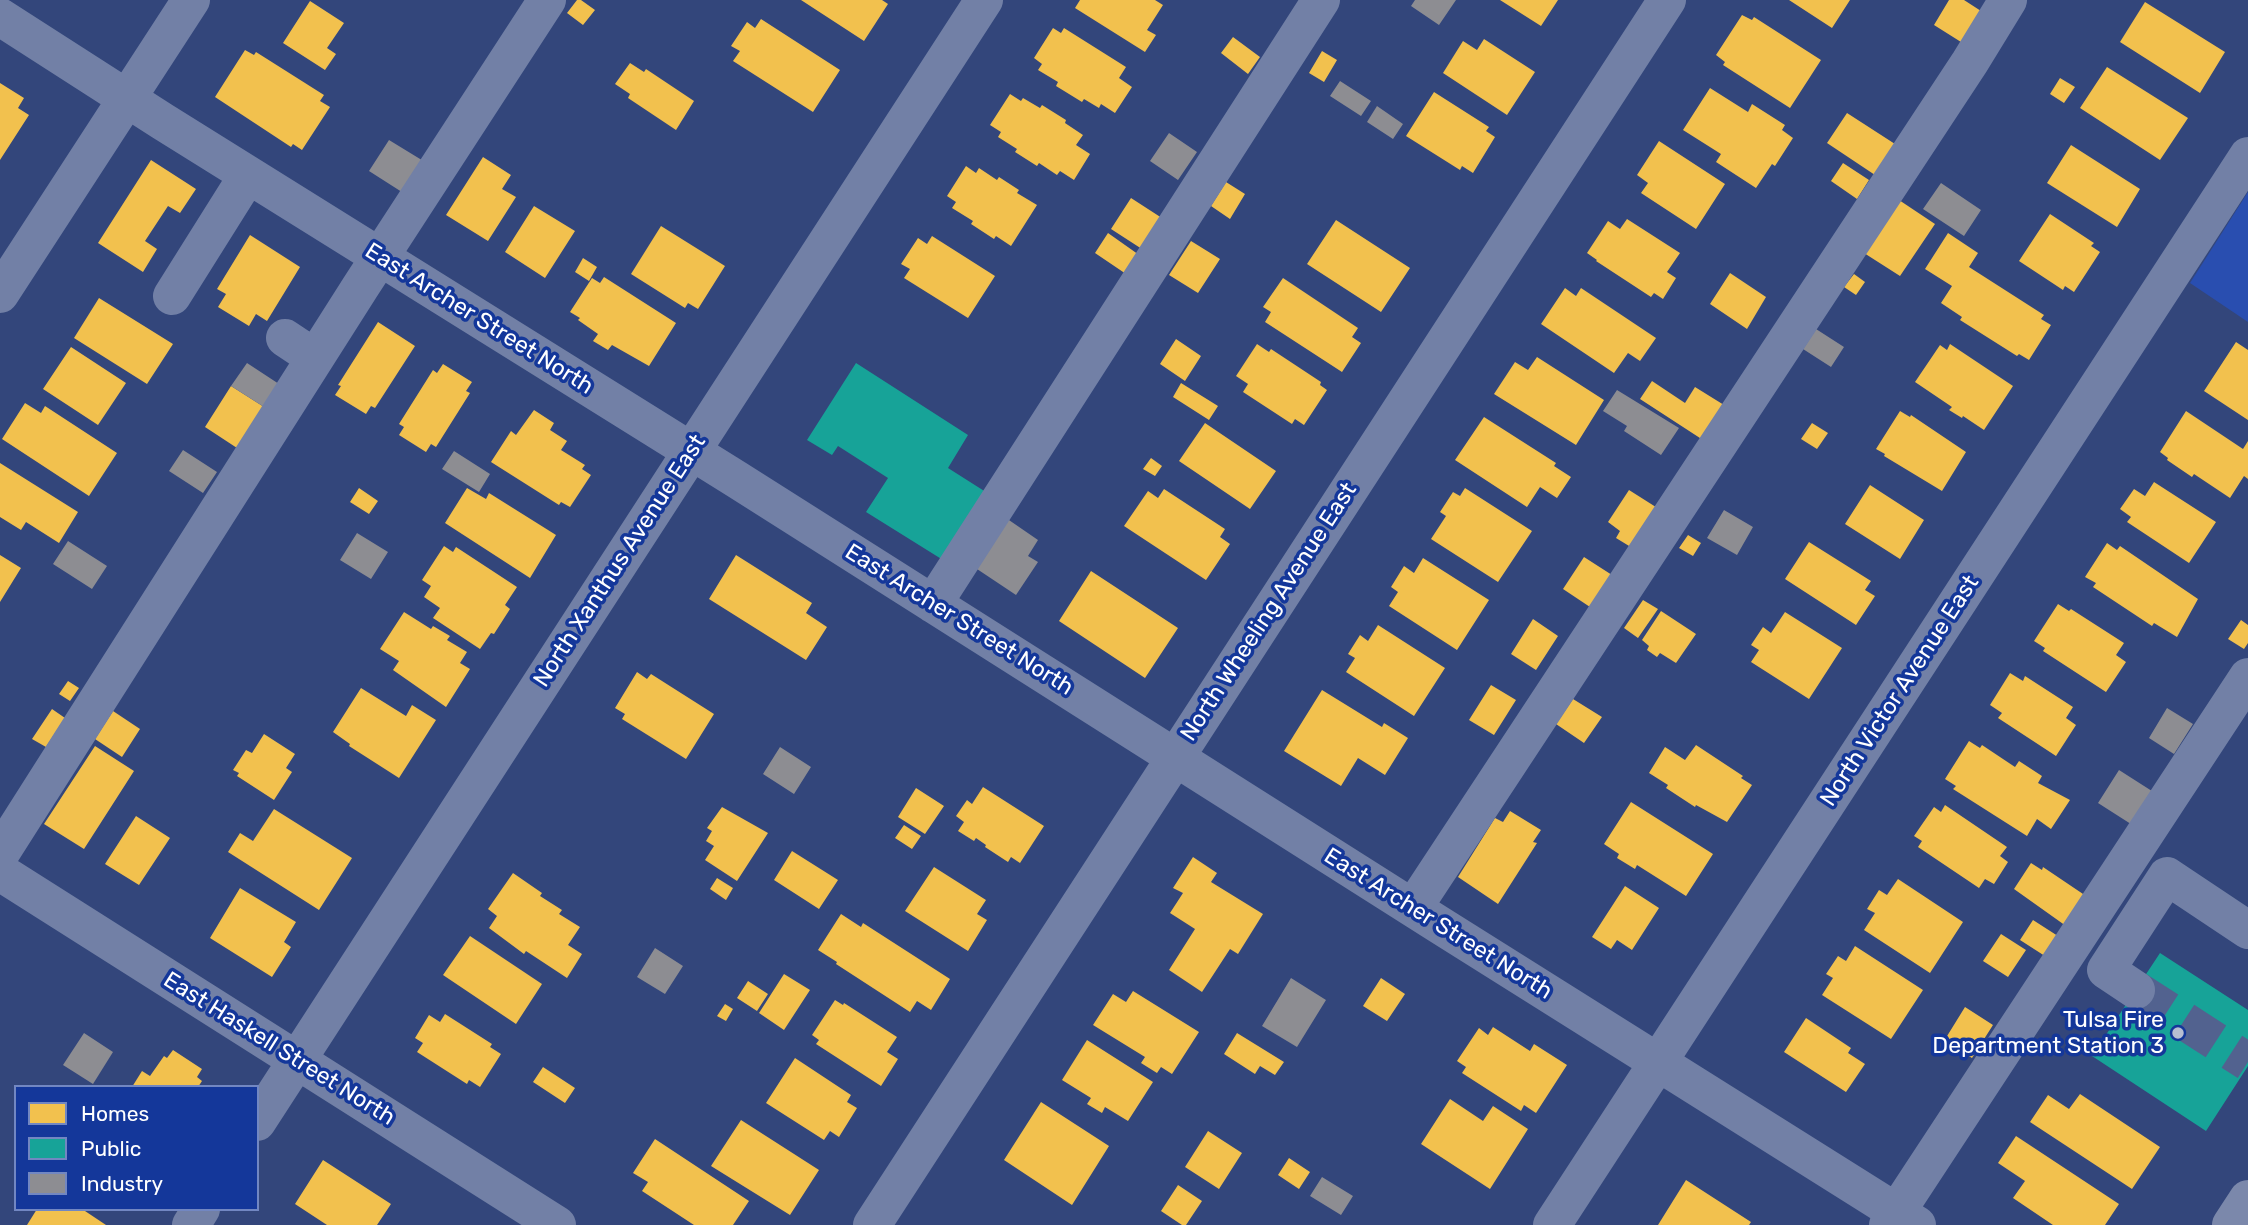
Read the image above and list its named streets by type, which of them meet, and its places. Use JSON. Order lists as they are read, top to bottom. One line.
{"streets":{"street":["East Archer Street North","North Xanthus Avenue East","North Wheeling Avenue East","North Victor Avenue East","East Haskell Street North"]},"crossings":[["East Archer Street North","North Xanthus Avenue East"],["East Archer Street North","North Wheeling Avenue East"],["East Archer Street North","North Victor Avenue East"],["North Xanthus Avenue East","East Haskell Street North"]],"places":["Tulsa Fire Department Station 3"],"legend":["Homes","Public","Industry"]}
